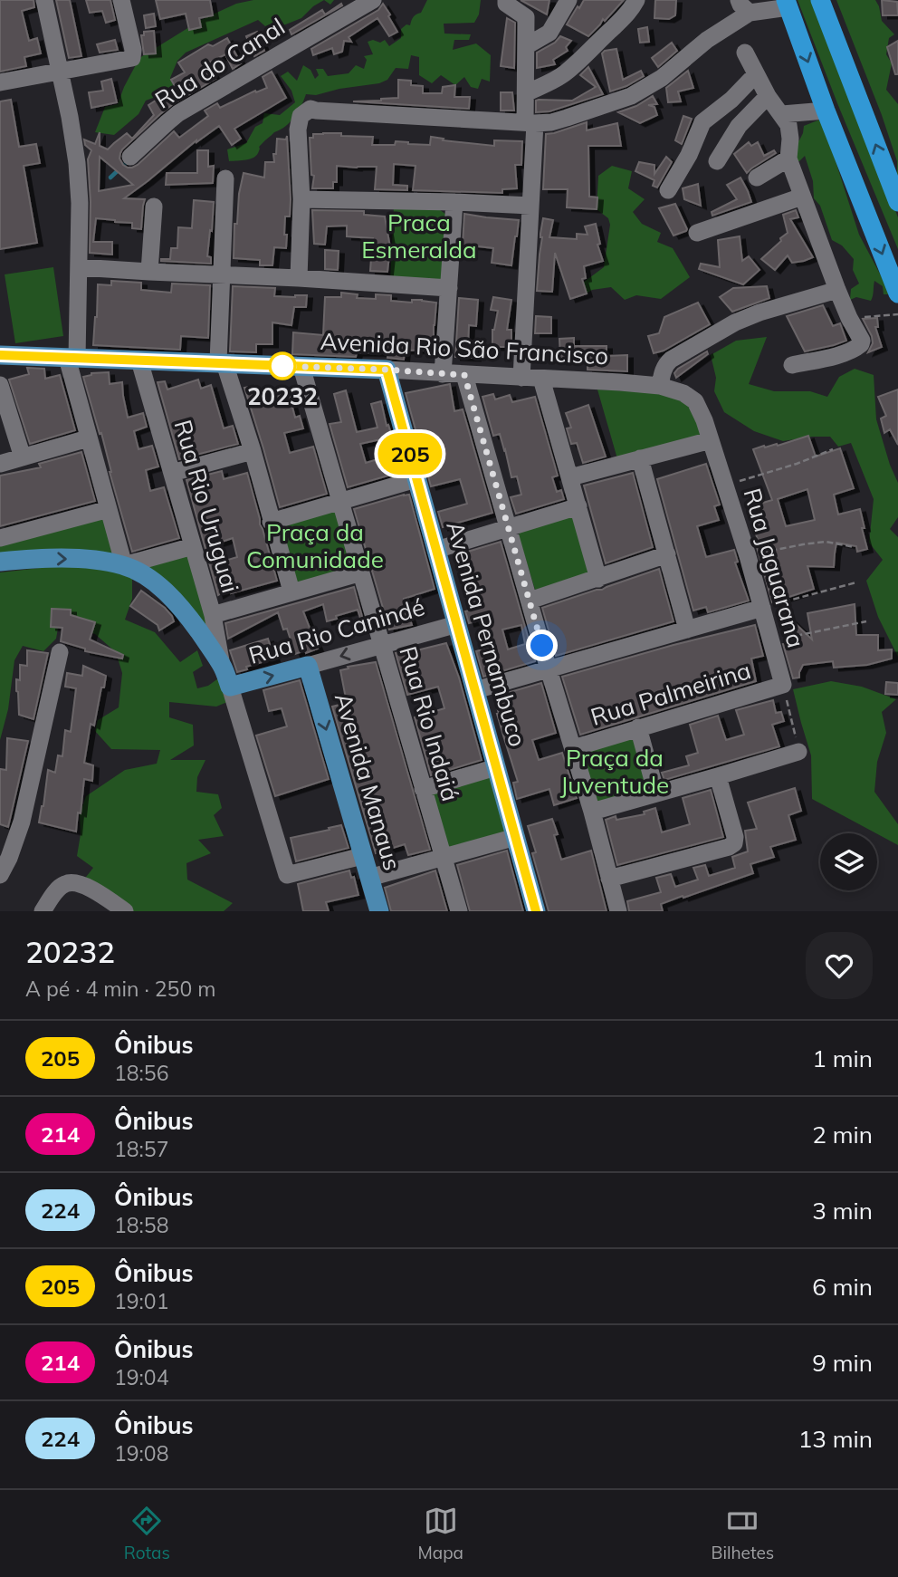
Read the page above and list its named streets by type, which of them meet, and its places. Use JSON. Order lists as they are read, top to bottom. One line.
{"streets":{"main road":["Avenida Rio São Francisco","Rua Rio Canindé","Avenida Pernambuco","Avenida Manaus"],"street":["Rua do Canal","Rua Rio Uruguai","Rua Jaguarana","Rua Palmeirina","Rua Rio Indaiá"]},"crossings":[["Avenida Rio São Francisco","Rua Rio Uruguai"],["Avenida Rio São Francisco","Rua Jaguarana"],["Avenida Rio São Francisco","Avenida Pernambuco"],["Avenida Rio São Francisco","Rua Rio Indaiá"],["Rua Jaguarana","Rua Palmeirina"],["Rua Rio Canindé","Avenida Pernambuco"],["Rua Rio Canindé","Rua Rio Indaiá"],["Rua Rio Canindé","Avenida Manaus"]],"one_way":["Avenida Manaus"],"parks":["Praca Esmeralda","Praça da Comunidade","Praça da Juventude"],"places":["20232"],"lines":["bus line 205"],"page":{"on_map":"205","heading":["20232","A pé · 4 min · 250 m"],"list":[{"mark":"205","name":"Ônibus","note":"18:56","value":"1 min"},{"mark":"214","name":"Ônibus","note":"18:57","value":"2 min"},{"mark":"224","name":"Ônibus","note":"18:58","value":"3 min"},{"mark":"205","name":"Ônibus","note":"19:01","value":"6 min"},{"mark":"214","name":"Ônibus","note":"19:04","value":"9 min"},{"mark":"224","name":"Ônibus","note":"19:08","value":"13 min"}],"tabs":["Rotas","Mapa","Bilhetes"]}}
